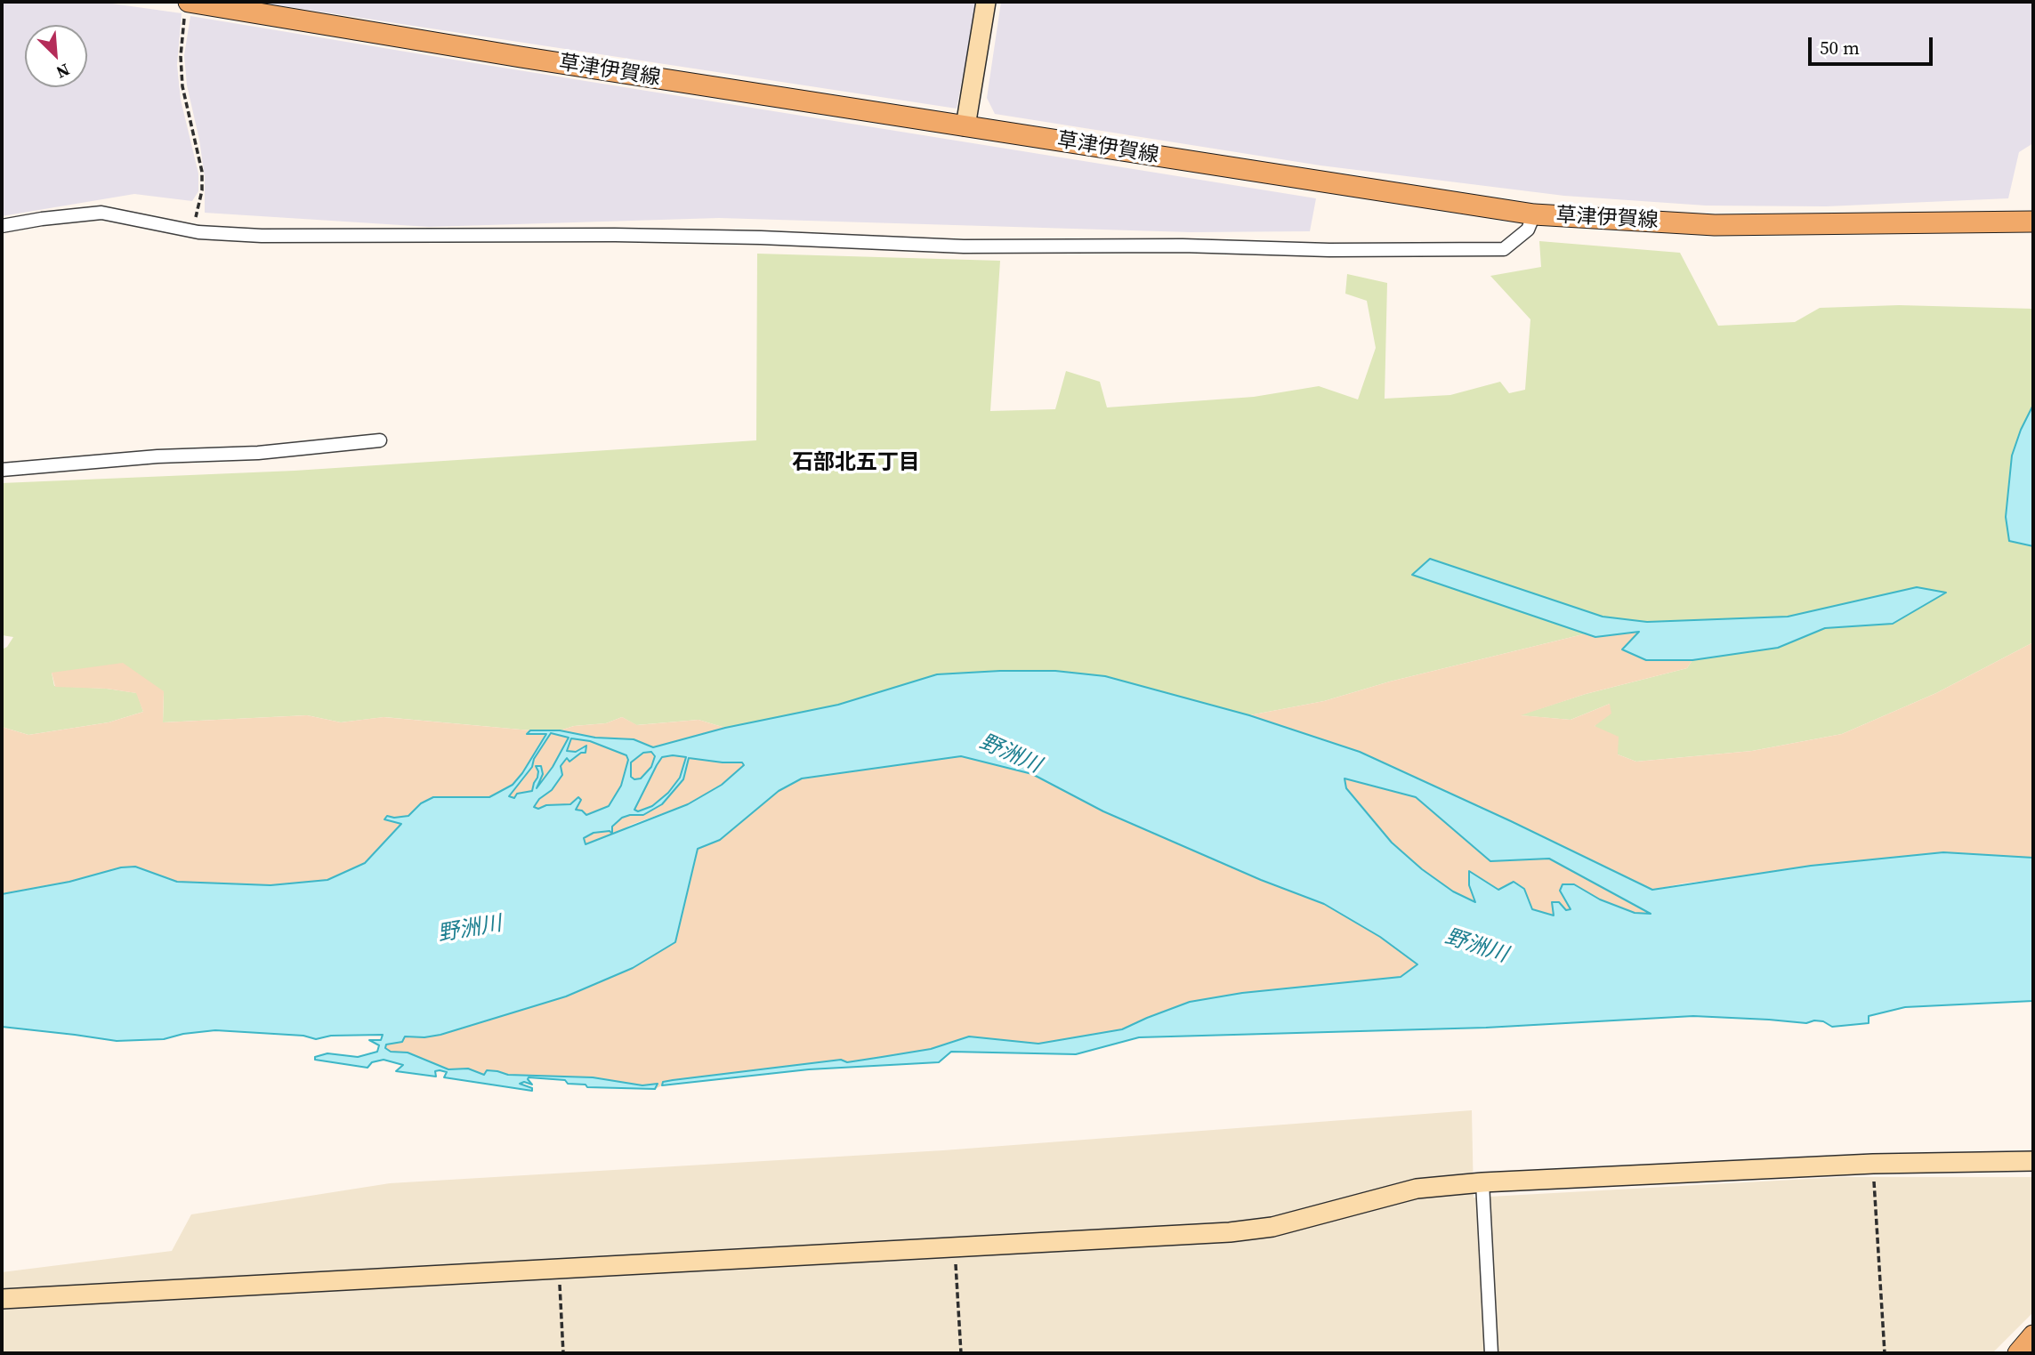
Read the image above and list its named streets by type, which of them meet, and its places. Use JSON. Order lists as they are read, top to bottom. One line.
{"streets":{"main road":["草津伊賀線"]},"districts":["石部北五丁目"],"water":["野洲川"],"scale_bar":"50 m","north":"bottom right"}
